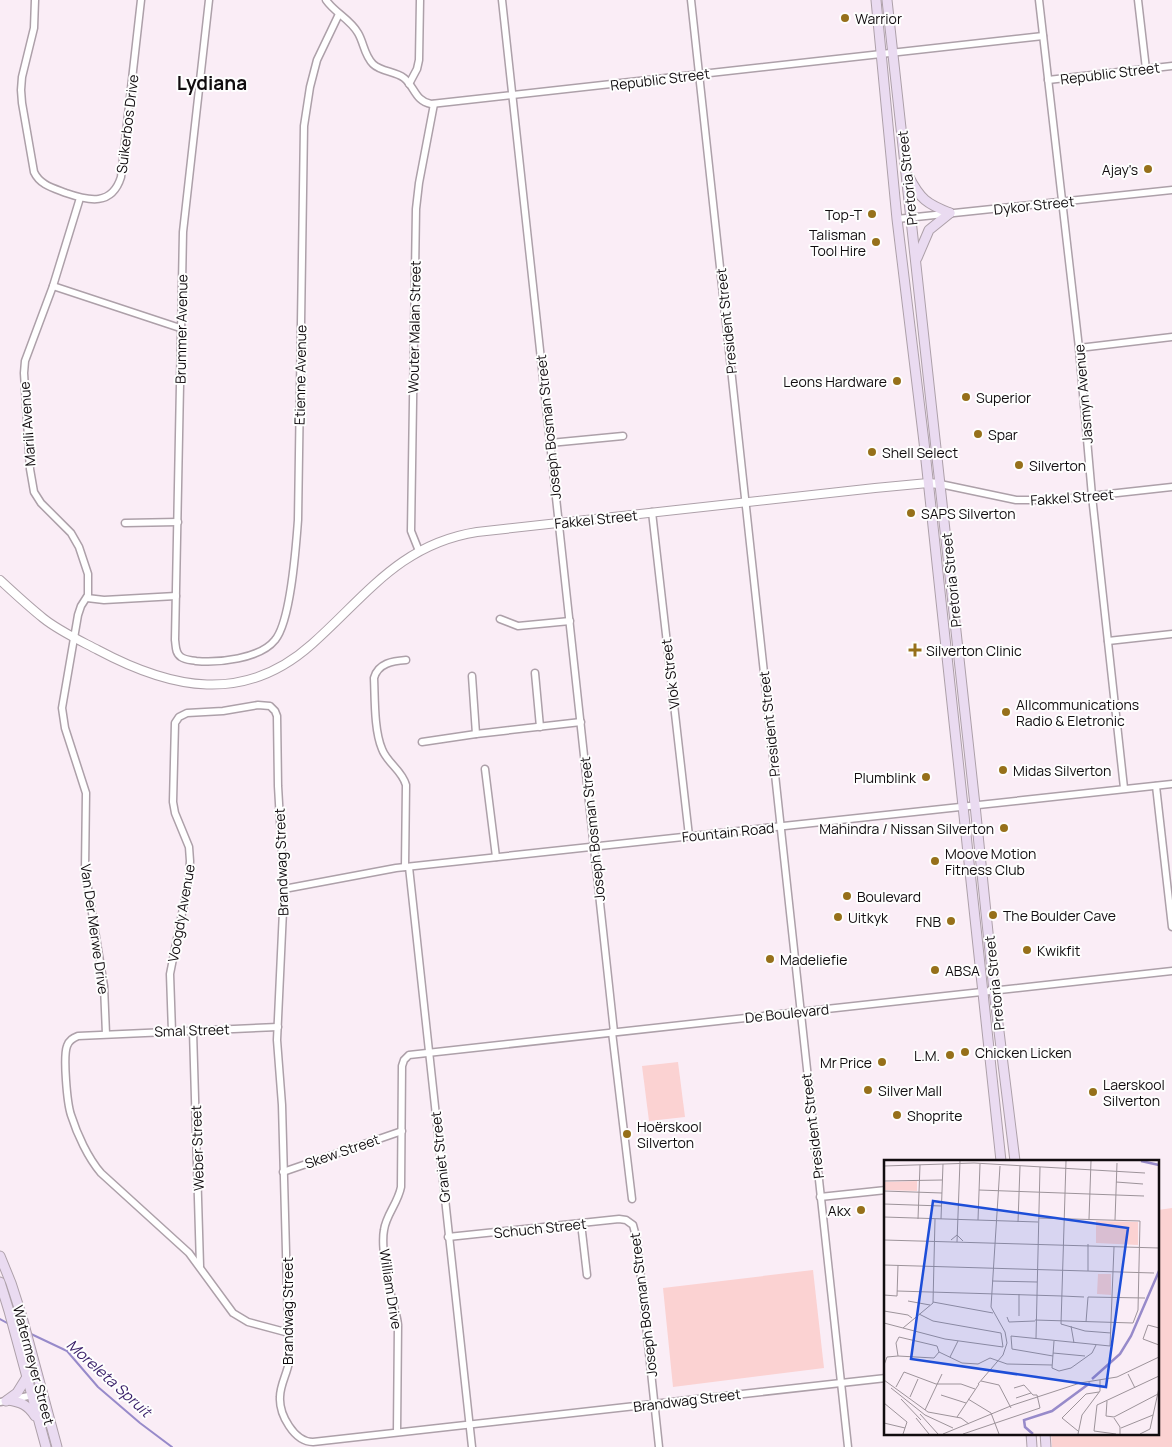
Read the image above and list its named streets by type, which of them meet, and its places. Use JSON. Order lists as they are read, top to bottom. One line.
{"streets":{"main road":["Pretoria Street","Watermeyer Street"],"street":["Republic Street","Suikerbos Drive","Dykor Street","President Street","Wouter Malan Street","Brummer Avenue","Etienne Avenue","Jasmyn Avenue","Marili Avenue","Joseph Bosman Street","Fakkel Street","Vlok Street","Fountain Road","Brandwag Street","Voogdy Avenue","Van Der Merwe Drive","De Boulevard","Smal Street","Weber Street","Skew Street","Graniet Street","Schuch Street","William Drive"]},"crossings":[["Republic Street","Pretoria Street"],["Republic Street","President Street"],["Republic Street","Wouter Malan Street"],["Republic Street","Jasmyn Avenue"],["Republic Street","Joseph Bosman Street"],["Suikerbos Drive","Marili Avenue"],["Pretoria Street","Dykor Street"],["Pretoria Street","Fakkel Street"],["Pretoria Street","Fountain Road"],["Pretoria Street","De Boulevard"],["Dykor Street","Jasmyn Avenue"],["President Street","Fakkel Street"],["President Street","Fountain Road"],["President Street","Brandwag Street"],["President Street","De Boulevard"],["Wouter Malan Street","Fakkel Street"],["Brummer Avenue","Etienne Avenue"],["Jasmyn Avenue","Fakkel Street"],["Jasmyn Avenue","Fountain Road"],["Marili Avenue","Fakkel Street"],["Marili Avenue","Van Der Merwe Drive"],["Joseph Bosman Street","Fakkel Street"],["Joseph Bosman Street","Fountain Road"],["Joseph Bosman Street","Brandwag Street"],["Joseph Bosman Street","De Boulevard"],["Joseph Bosman Street","Schuch Street"],["Fakkel Street","Vlok Street"],["Fakkel Street","Van Der Merwe Drive"],["Vlok Street","Fountain Road"],["Fountain Road","Brandwag Street"],["Fountain Road","Graniet Street"],["Brandwag Street","Voogdy Avenue"],["Brandwag Street","Smal Street"],["Brandwag Street","Skew Street"],["Brandwag Street","Graniet Street"],["Brandwag Street","William Drive"],["Voogdy Avenue","Smal Street"],["Van Der Merwe Drive","Smal Street"],["De Boulevard","Graniet Street"],["De Boulevard","William Drive"],["Smal Street","Weber Street"],["Skew Street","William Drive"],["Graniet Street","Schuch Street"]],"districts":["Lydiana"],"water":["Moreleta Spruit"],"places":{"other":["Warrior","Ajay's","Top-T","Talisman Tool Hire","Leons Hardware","Superior","Spar","Shell Select","Silverton","SAPS Silverton","Allcommunications Radio & Eletronic","Midas Silverton","Plumblink","Mahindra / Nissan Silverton","Moove Motion Fitness Club","Boulevard","The Boulder Cave","Uitkyk","FNB","Kwikfit","Madeliefie","ABSA","Chicken Licken","L.M.","Mr Price","Silver Mall","Laerskool Silverton","Shoprite","Hoërskool Silverton","Akx"],"health":["Silverton Clinic"]}}
